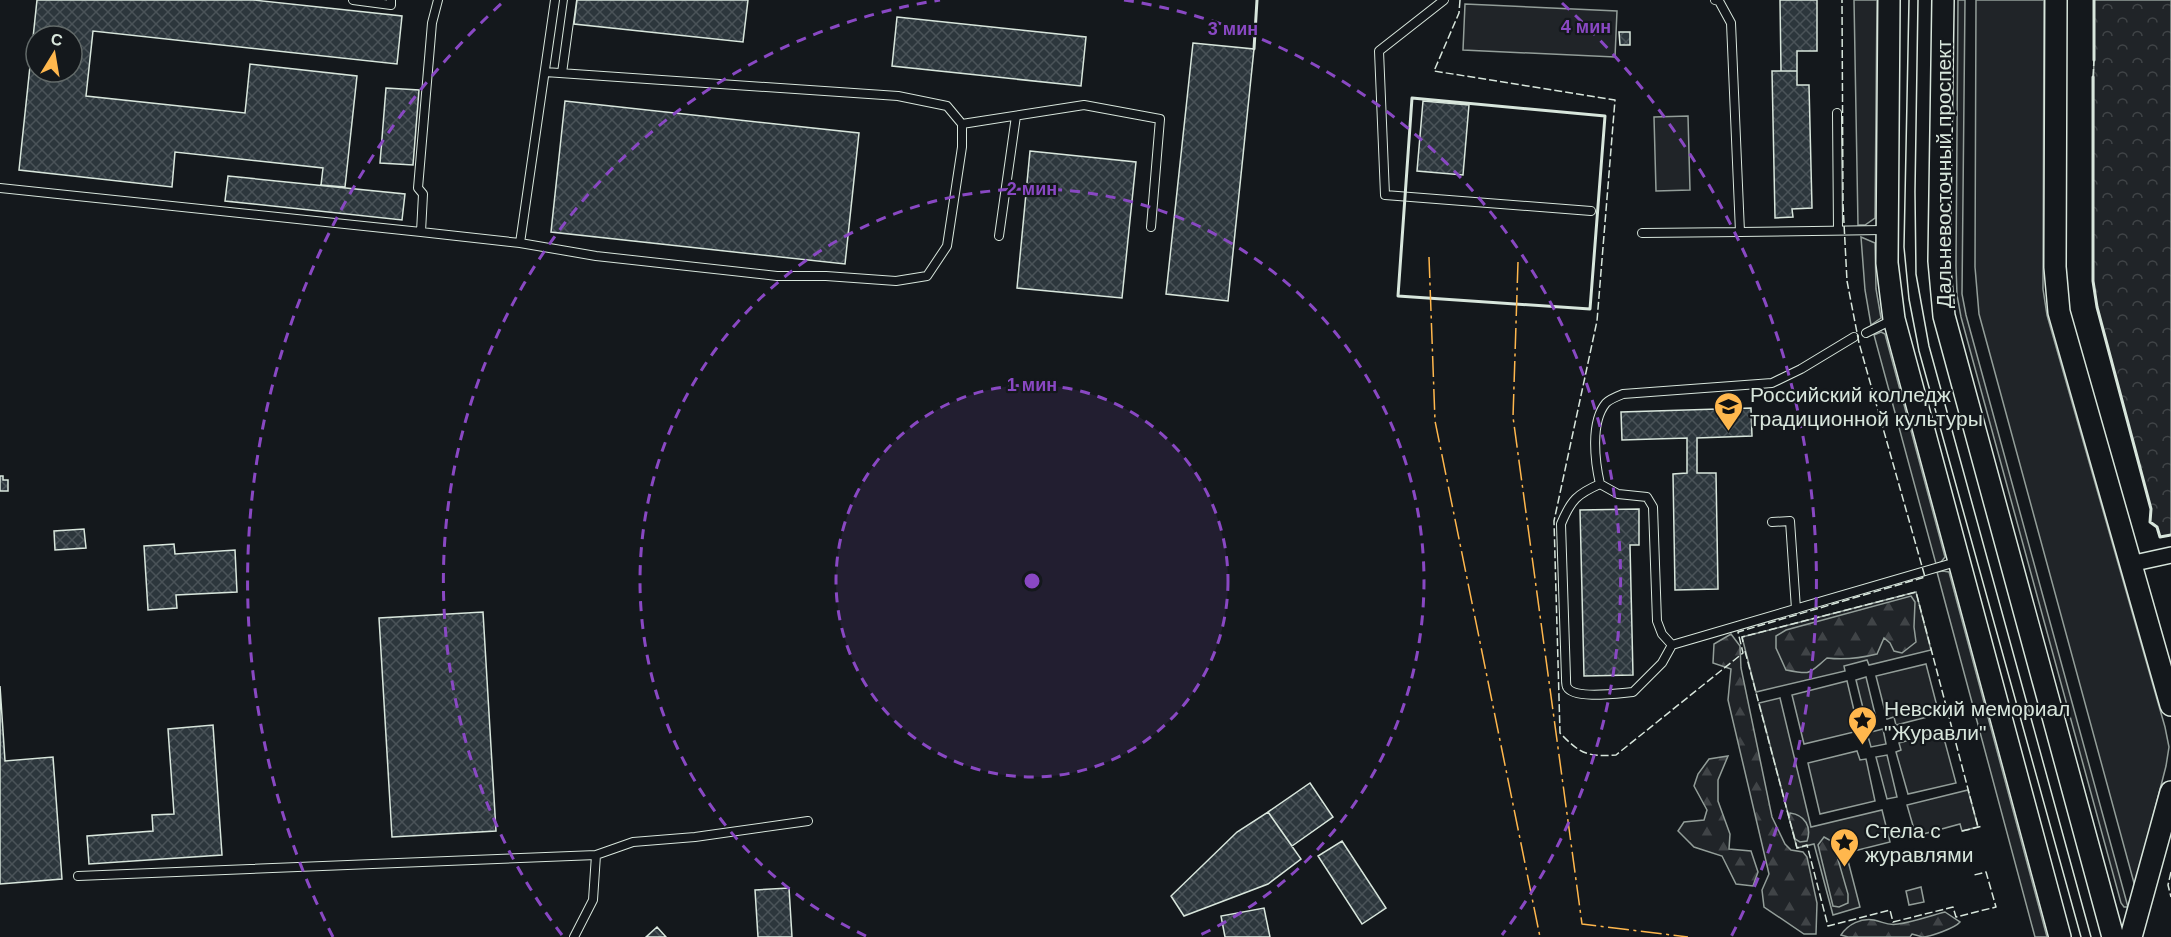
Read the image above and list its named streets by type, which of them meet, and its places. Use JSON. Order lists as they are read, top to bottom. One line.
{"streets":{"main road":["Дальневосточный проспект"]},"places":{"school or university":["Российский колледж традиционной культуры"],"place":["Невский мемориал \"Журавли\"","Стела с журавлями"]},"north":"top","rings":["4 мин","3 мин","2 мин","1 мин"]}
